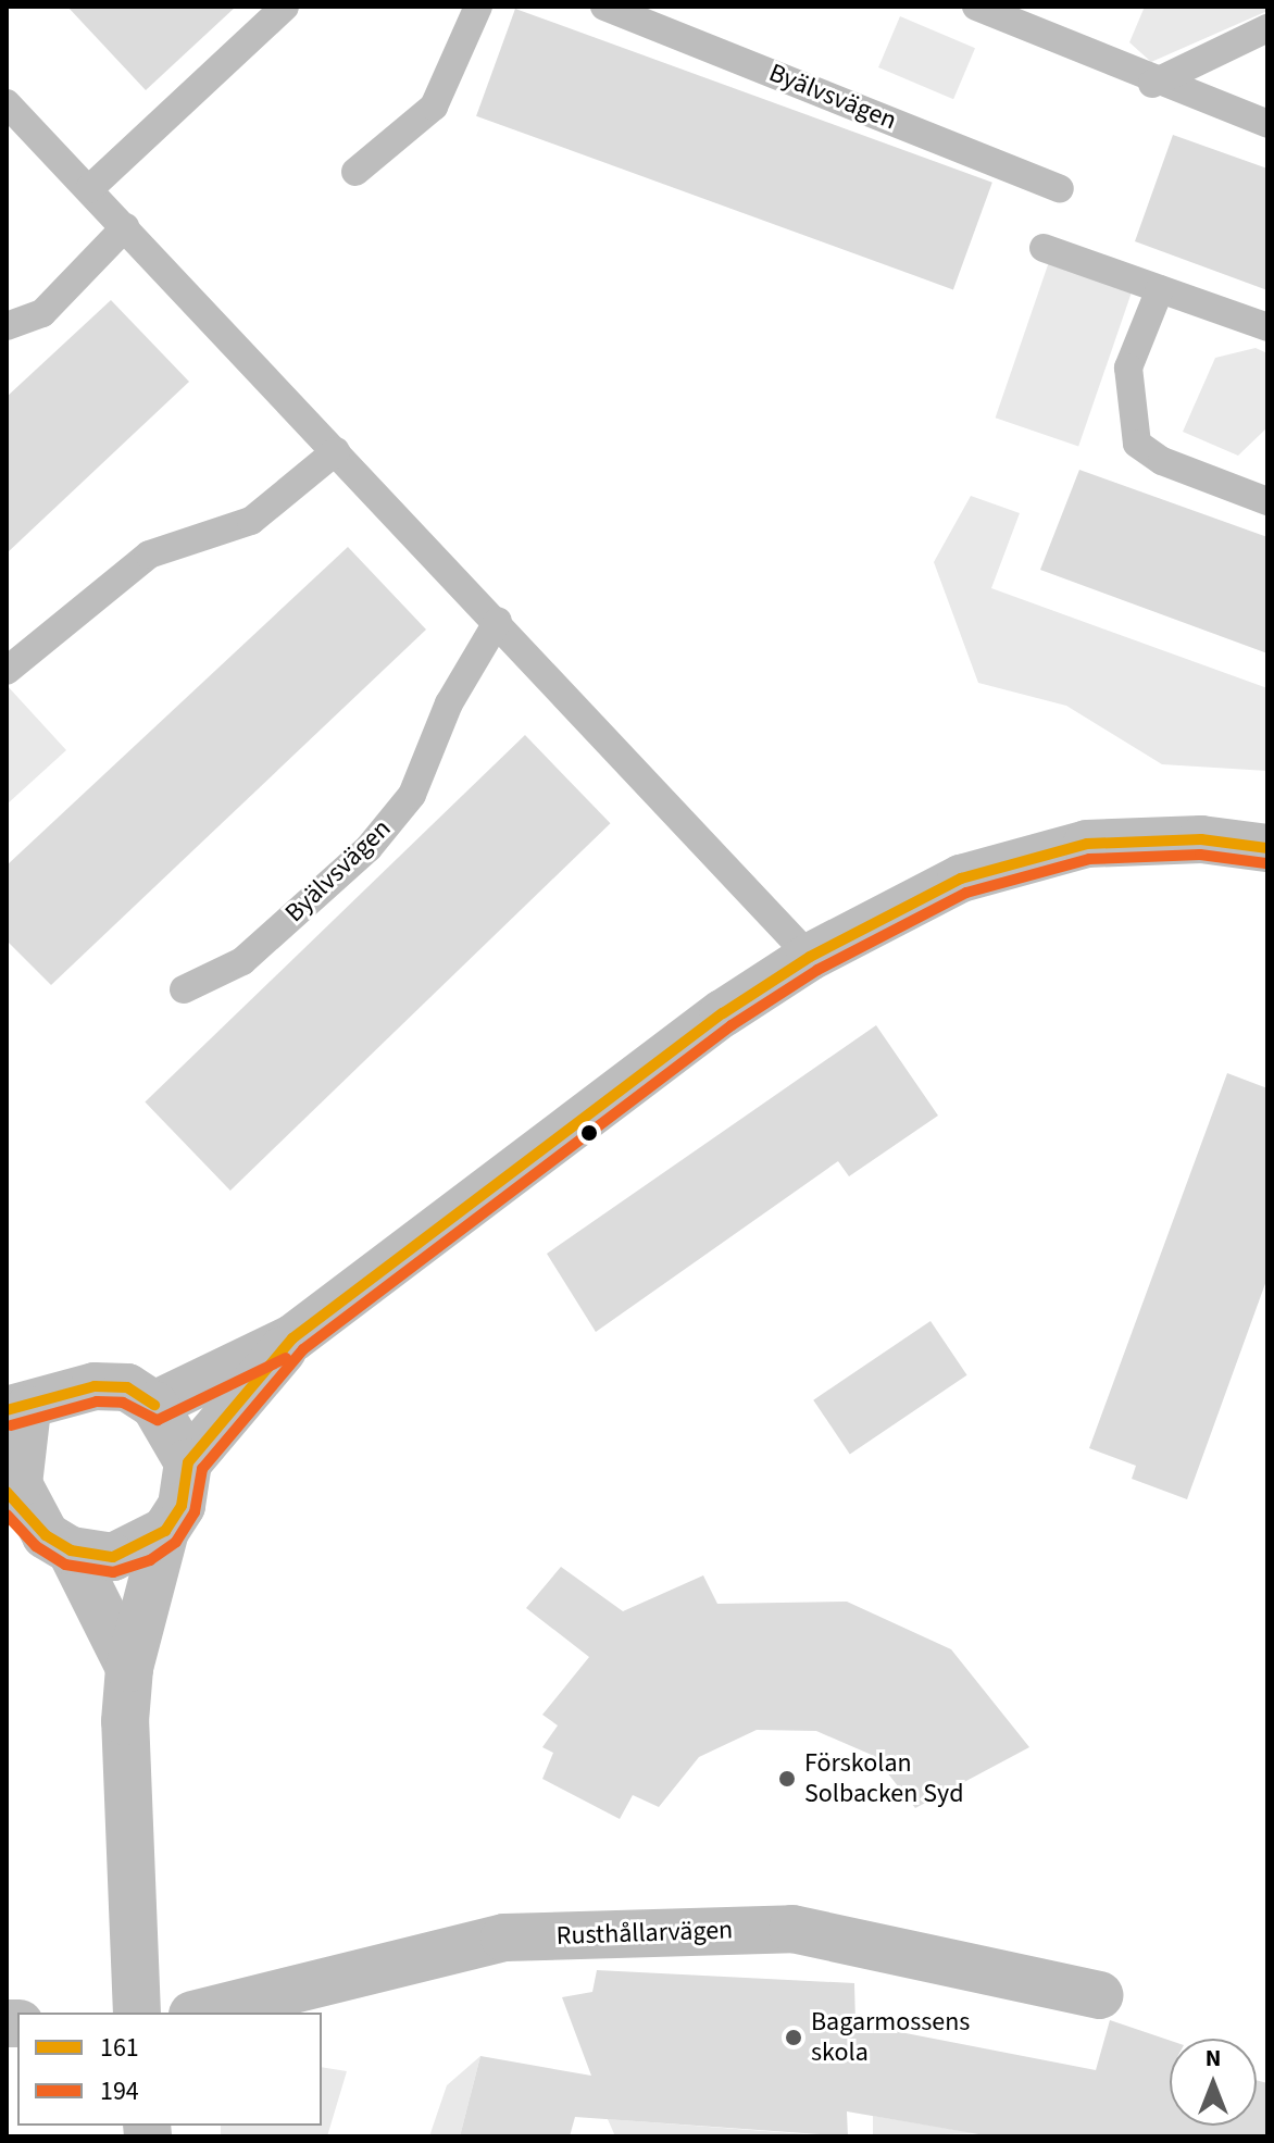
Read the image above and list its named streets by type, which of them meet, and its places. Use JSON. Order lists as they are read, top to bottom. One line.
{"streets":{"street":["Rusthållarvägen"],"lane":["Byälvsvägen"]},"places":["Förskolan Solbacken Syd","Bagarmossens skola"],"lines":["transit line 161","transit line 194"],"legend":["161","194"],"north":"top"}
